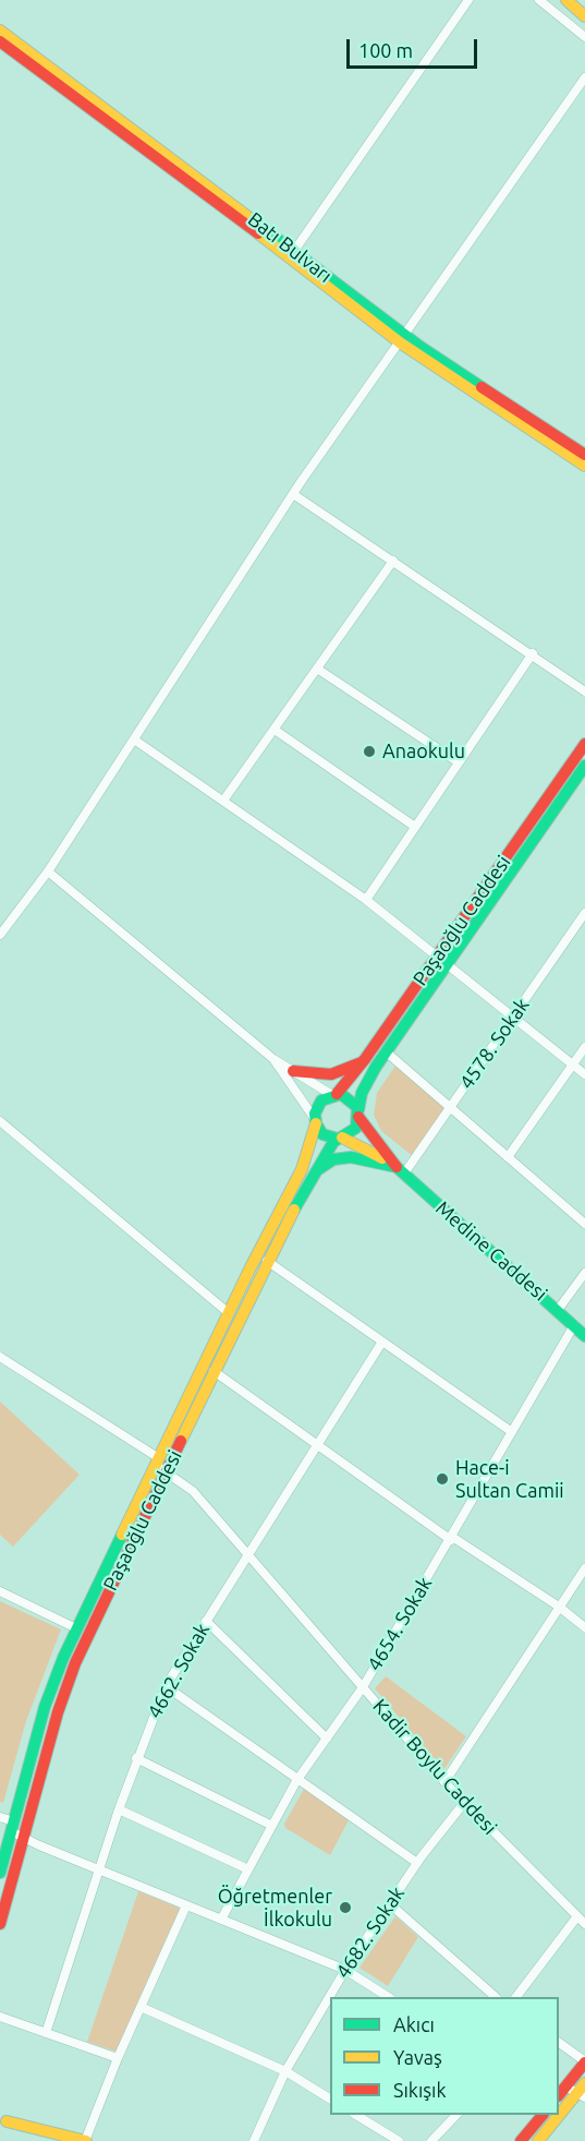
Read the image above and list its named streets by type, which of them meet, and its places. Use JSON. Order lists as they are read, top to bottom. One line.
{"streets":{"main road":["Batı Bulvarı","Paşaoğlu Caddesi","Medine Caddesi"],"street":["4578. Sokak","4654. Sokak","4662. Sokak","Kadir Boylu Caddesi","4682. Sokak"]},"crossings":[["Paşaoğlu Caddesi","Medine Caddesi"],["Paşaoğlu Caddesi","Kadir Boylu Caddesi"],["4578. Sokak","Medine Caddesi"],["Medine Caddesi","4654. Sokak"],["4654. Sokak","Kadir Boylu Caddesi"],["4662. Sokak","Kadir Boylu Caddesi"],["Kadir Boylu Caddesi","4682. Sokak"]],"places":["Anaokulu","Hace-i Sultan Camii","Öğretmenler İlkokulu"],"legend":["Akıcı","Yavaş","Sıkışık"],"scale_bar":"100 m"}
